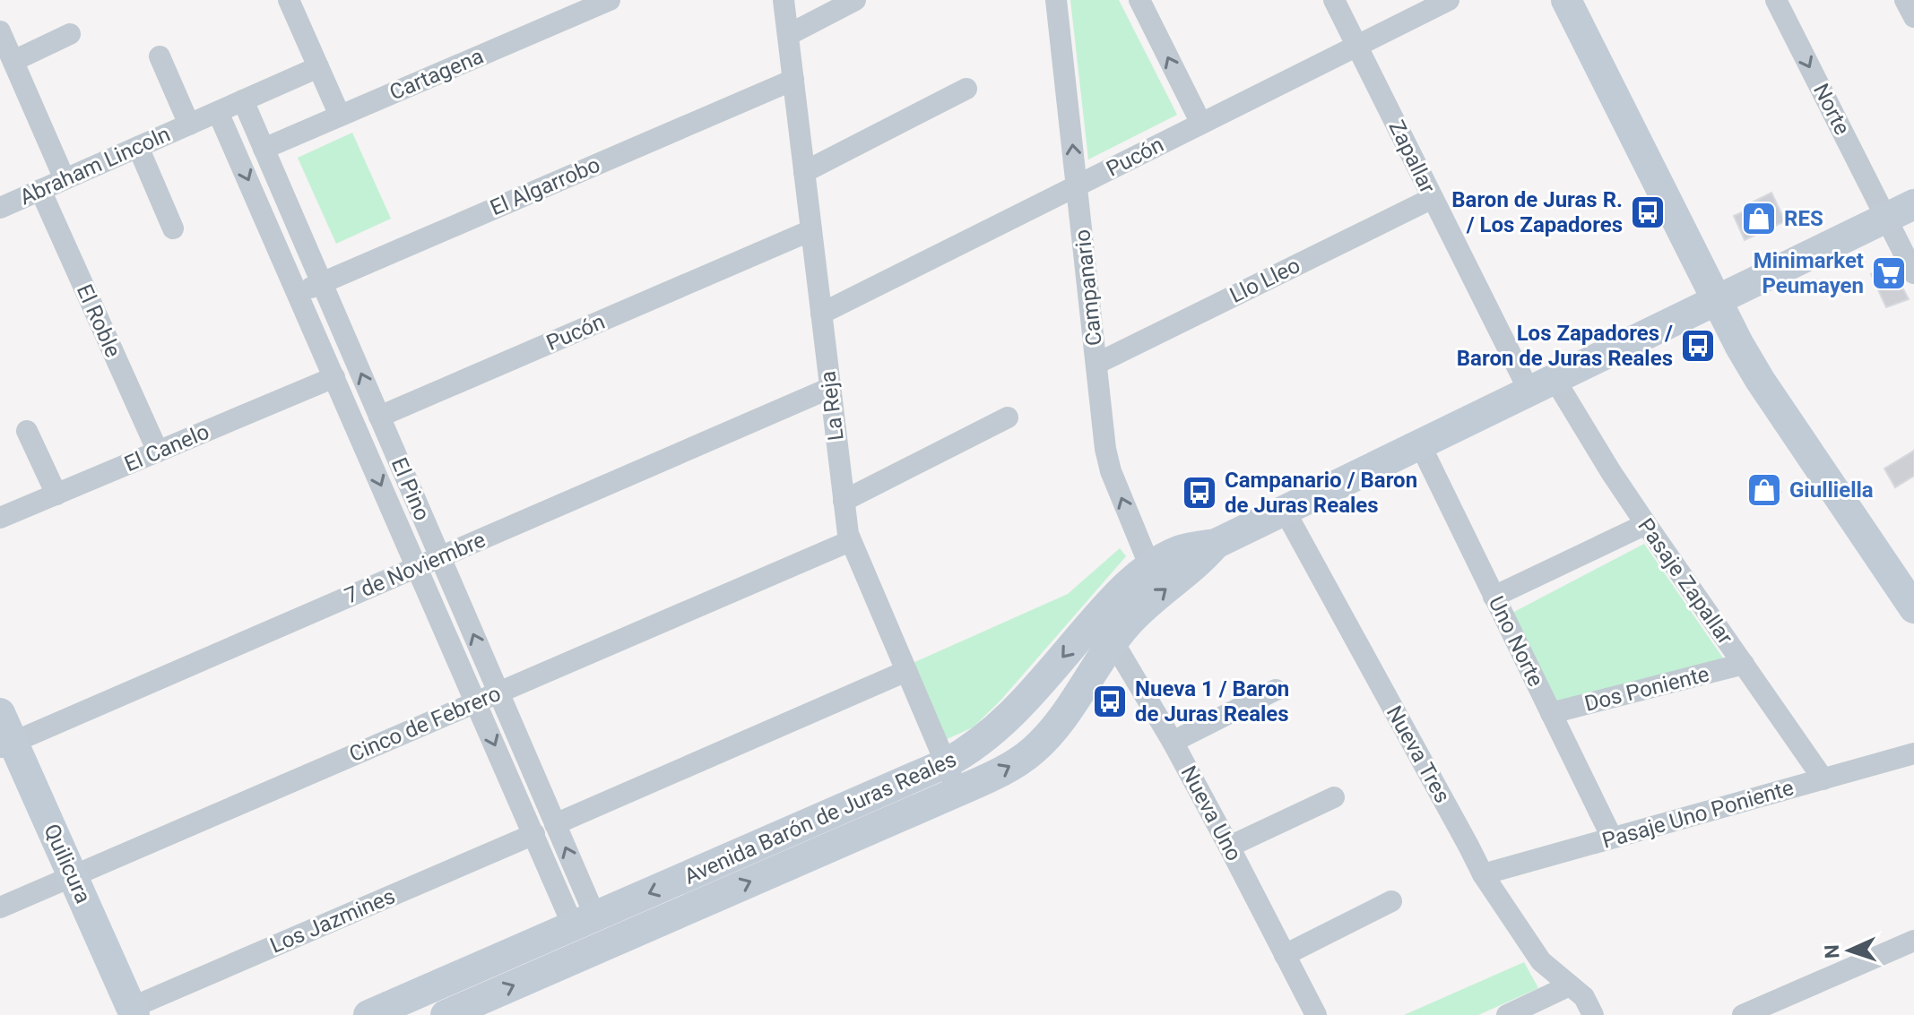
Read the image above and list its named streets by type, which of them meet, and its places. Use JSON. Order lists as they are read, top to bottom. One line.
{"streets":{"street":["Cartagena","Norte","Pucón","Zapallar","Abraham Lincoln","El Algarrobo","Llo Lleo","Campanario","El Roble","La Reja","El Canelo","El Pino","7 de Noviembre","Pasaje Zapallar","Uno Norte","Dos Poniente","Cinco de Febrero","Nueva Tres","Nueva Uno","Pasaje Uno Poniente","Avenida Barón de Juras Reales","Quilicura","Los Jazmines"]},"crossings":[["Cartagena","El Pino"],["Norte","Avenida Barón de Juras Reales"],["Pucón","Zapallar"],["Pucón","Campanario"],["Pucón","La Reja"],["Pucón","El Pino"],["Zapallar","Llo Lleo"],["Zapallar","Pasaje Zapallar"],["Zapallar","Avenida Barón de Juras Reales"],["Abraham Lincoln","El Roble"],["Abraham Lincoln","El Pino"],["El Algarrobo","La Reja"],["El Algarrobo","El Pino"],["Llo Lleo","Campanario"],["Campanario","Avenida Barón de Juras Reales"],["El Roble","El Canelo"],["La Reja","7 de Noviembre"],["La Reja","Cinco de Febrero"],["La Reja","Avenida Barón de Juras Reales"],["El Canelo","El Pino"],["El Pino","7 de Noviembre"],["El Pino","Cinco de Febrero"],["El Pino","Avenida Barón de Juras Reales"],["El Pino","Los Jazmines"],["7 de Noviembre","Quilicura"],["Pasaje Zapallar","Dos Poniente"],["Pasaje Zapallar","Pasaje Uno Poniente"],["Pasaje Zapallar","Avenida Barón de Juras Reales"],["Uno Norte","Dos Poniente"],["Uno Norte","Pasaje Uno Poniente"],["Uno Norte","Avenida Barón de Juras Reales"],["Cinco de Febrero","Quilicura"],["Nueva Tres","Pasaje Uno Poniente"],["Nueva Tres","Avenida Barón de Juras Reales"],["Nueva Uno","Avenida Barón de Juras Reales"],["Quilicura","Los Jazmines"]],"places":{"bus stop":["Baron de Juras R. / Los Zapadores","Los Zapadores / Baron de Juras Reales","Campanario / Baron de Juras Reales","Nueva 1 / Baron de Juras Reales"],"shop":["RES","Giulliella"],"supermarket":["Minimarket Peumayen"]},"north":"left"}
